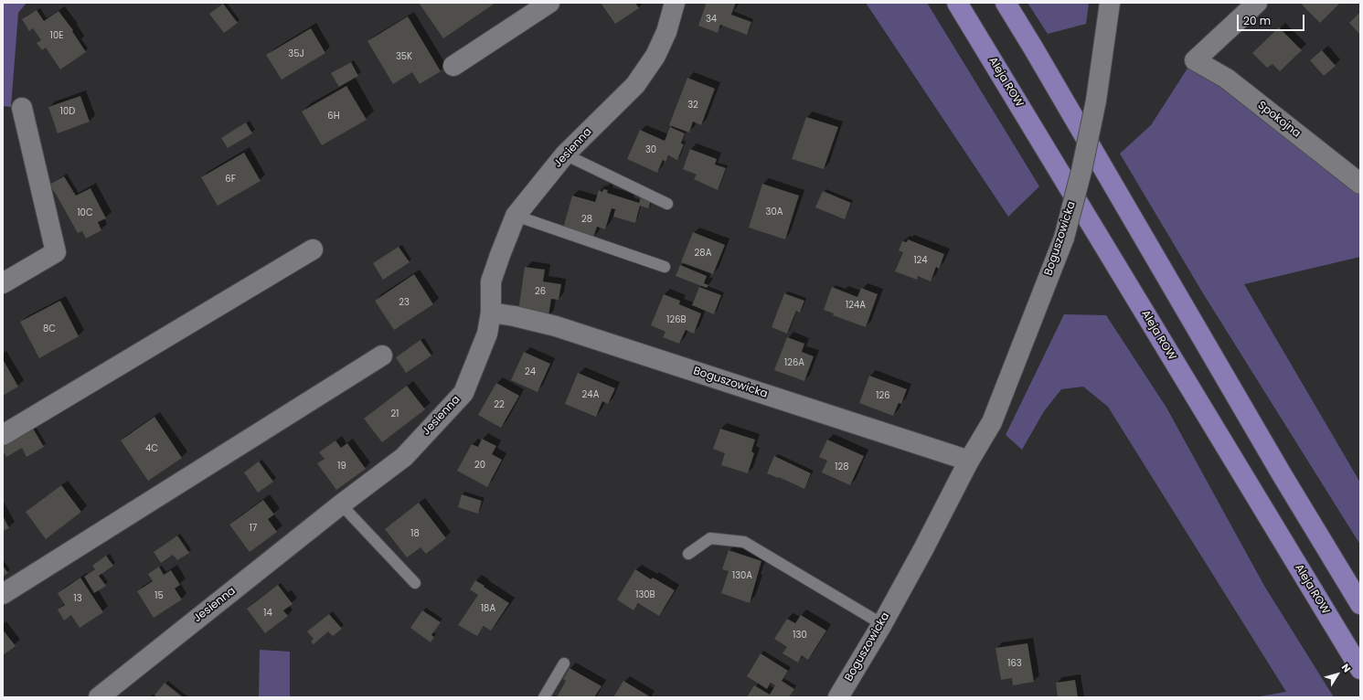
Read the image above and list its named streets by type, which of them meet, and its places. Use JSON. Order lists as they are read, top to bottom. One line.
{"streets":{"main road":["Aleja ROW"],"street":["Spokojna","Jesienna","Boguszowicka"]},"crossings":[["Jesienna","Boguszowicka"]],"house_numbers":["34","10E","35J","35K","32","10D","6H","30","6F","30A","10C","28","28A","124","26","23","124A","126B","8C","126A","24","24A","126","22","21","4C","20","19","128","17","18","130A","130B","15","13","18A","14","130","163"],"scale_bar":"20 m","north":"top right"}
